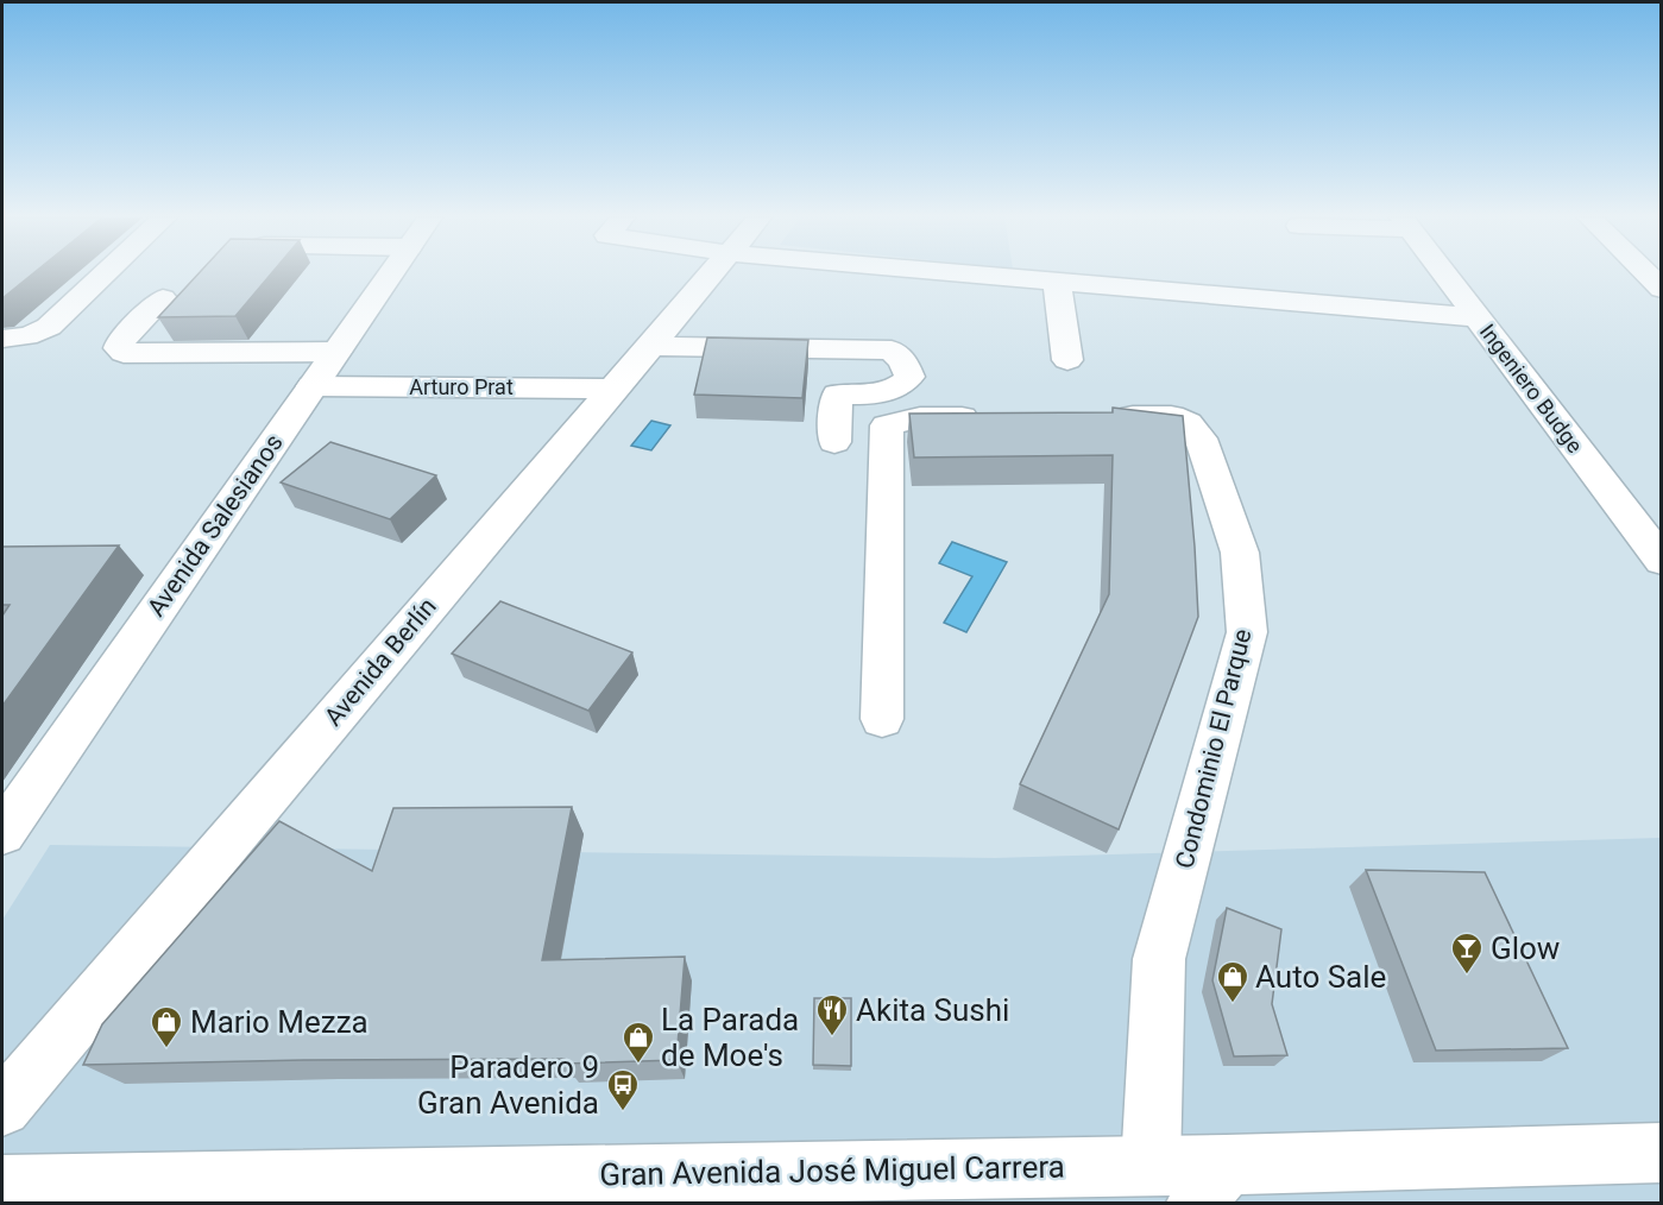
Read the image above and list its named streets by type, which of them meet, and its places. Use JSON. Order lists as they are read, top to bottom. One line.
{"streets":{"street":["Arturo Prat","Ingeniero Budge","Avenida Salesianos","Avenida Berlín","Condominio El Parque","Gran Avenida José Miguel Carrera"]},"crossings":[["Arturo Prat","Avenida Salesianos"],["Arturo Prat","Avenida Berlín"],["Condominio El Parque","Gran Avenida José Miguel Carrera"]],"places":{"bar":["Glow"],"shop":["Auto Sale","Mario Mezza","La Parada de Moe's"],"restaurant":["Akita Sushi"],"bus stop":["Paradero 9 Gran Avenida"]}}
